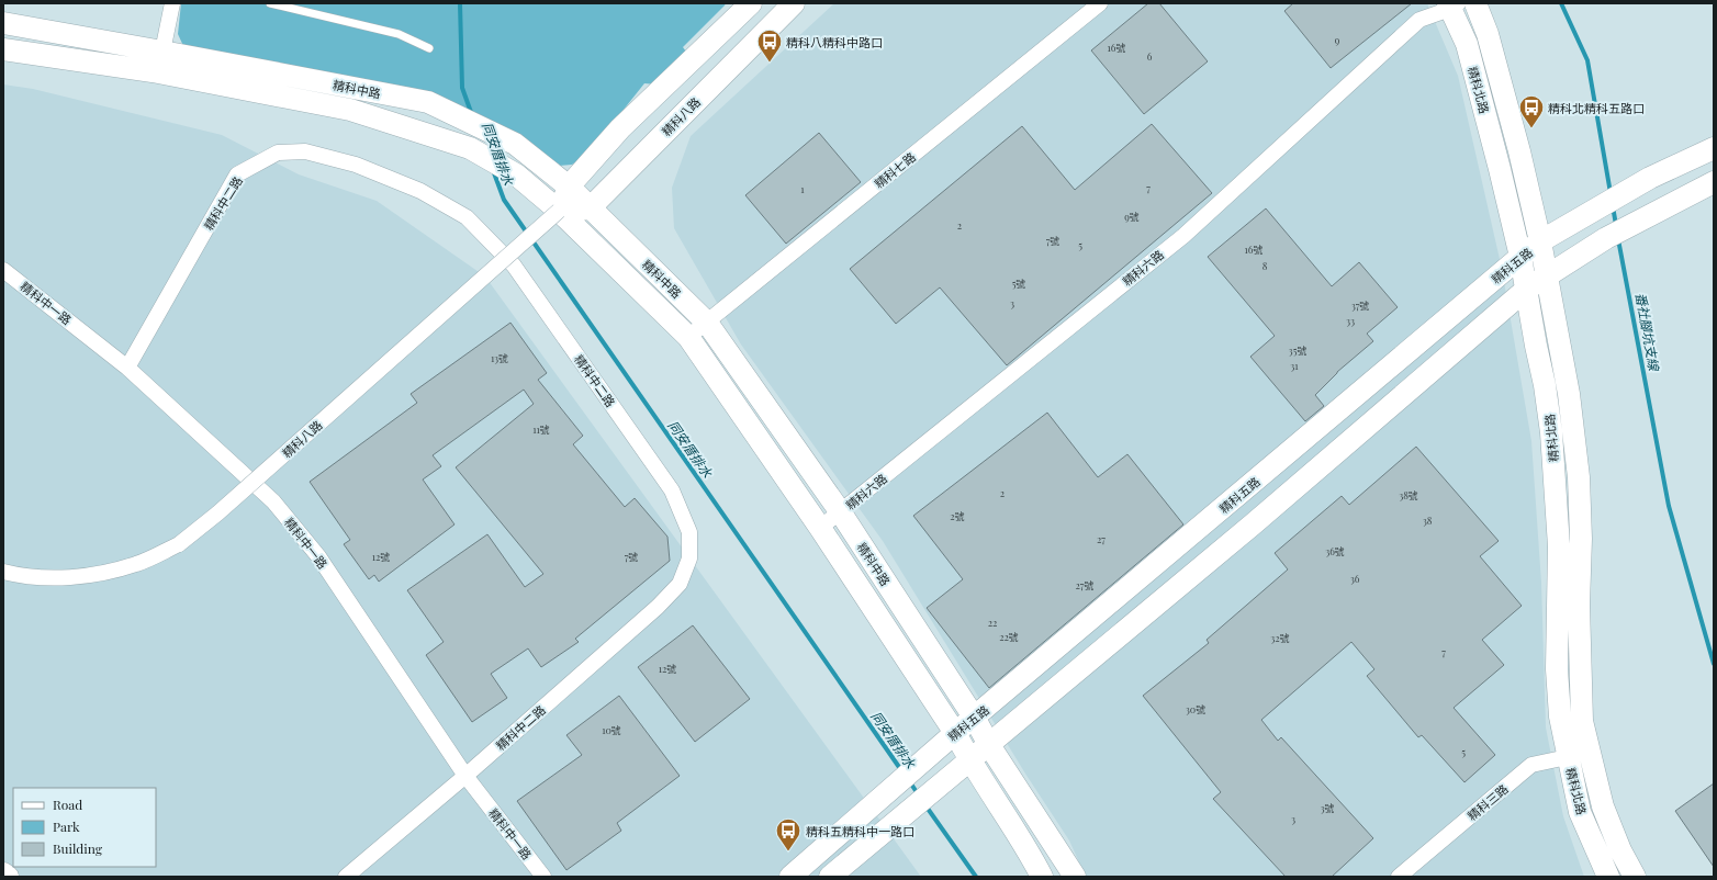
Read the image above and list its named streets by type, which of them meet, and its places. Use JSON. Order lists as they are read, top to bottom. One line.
{"streets":{"street":["精科中路","精科北路","精科八路","精科七路","精科中二路","精科五路","精科六路","精科中一路","精科三路"]},"crossings":[["精科中路","精科八路"],["精科中路","精科七路"],["精科中路","精科五路"],["精科中路","精科六路"],["精科北路","精科五路"],["精科北路","精科六路"],["精科北路","精科三路"],["精科中二路","精科中一路"]],"water":["同安厝排水","番社腳坑支線"],"places":{"bus stop":["精科八精科中路口","精科北精科五路口","精科五精科中一路口"]},"house_numbers":["9","16號","6","7","1","9號","2","7號","5","16號","8","5號","3","37號","33","35號","13號","31","11號","2","38號","2號","38","27","36號","12號","7號","36","27號","22","22號","32號","7","12號","30號","10號","5","3號","3"],"legend":["Road","Park","Building"]}
